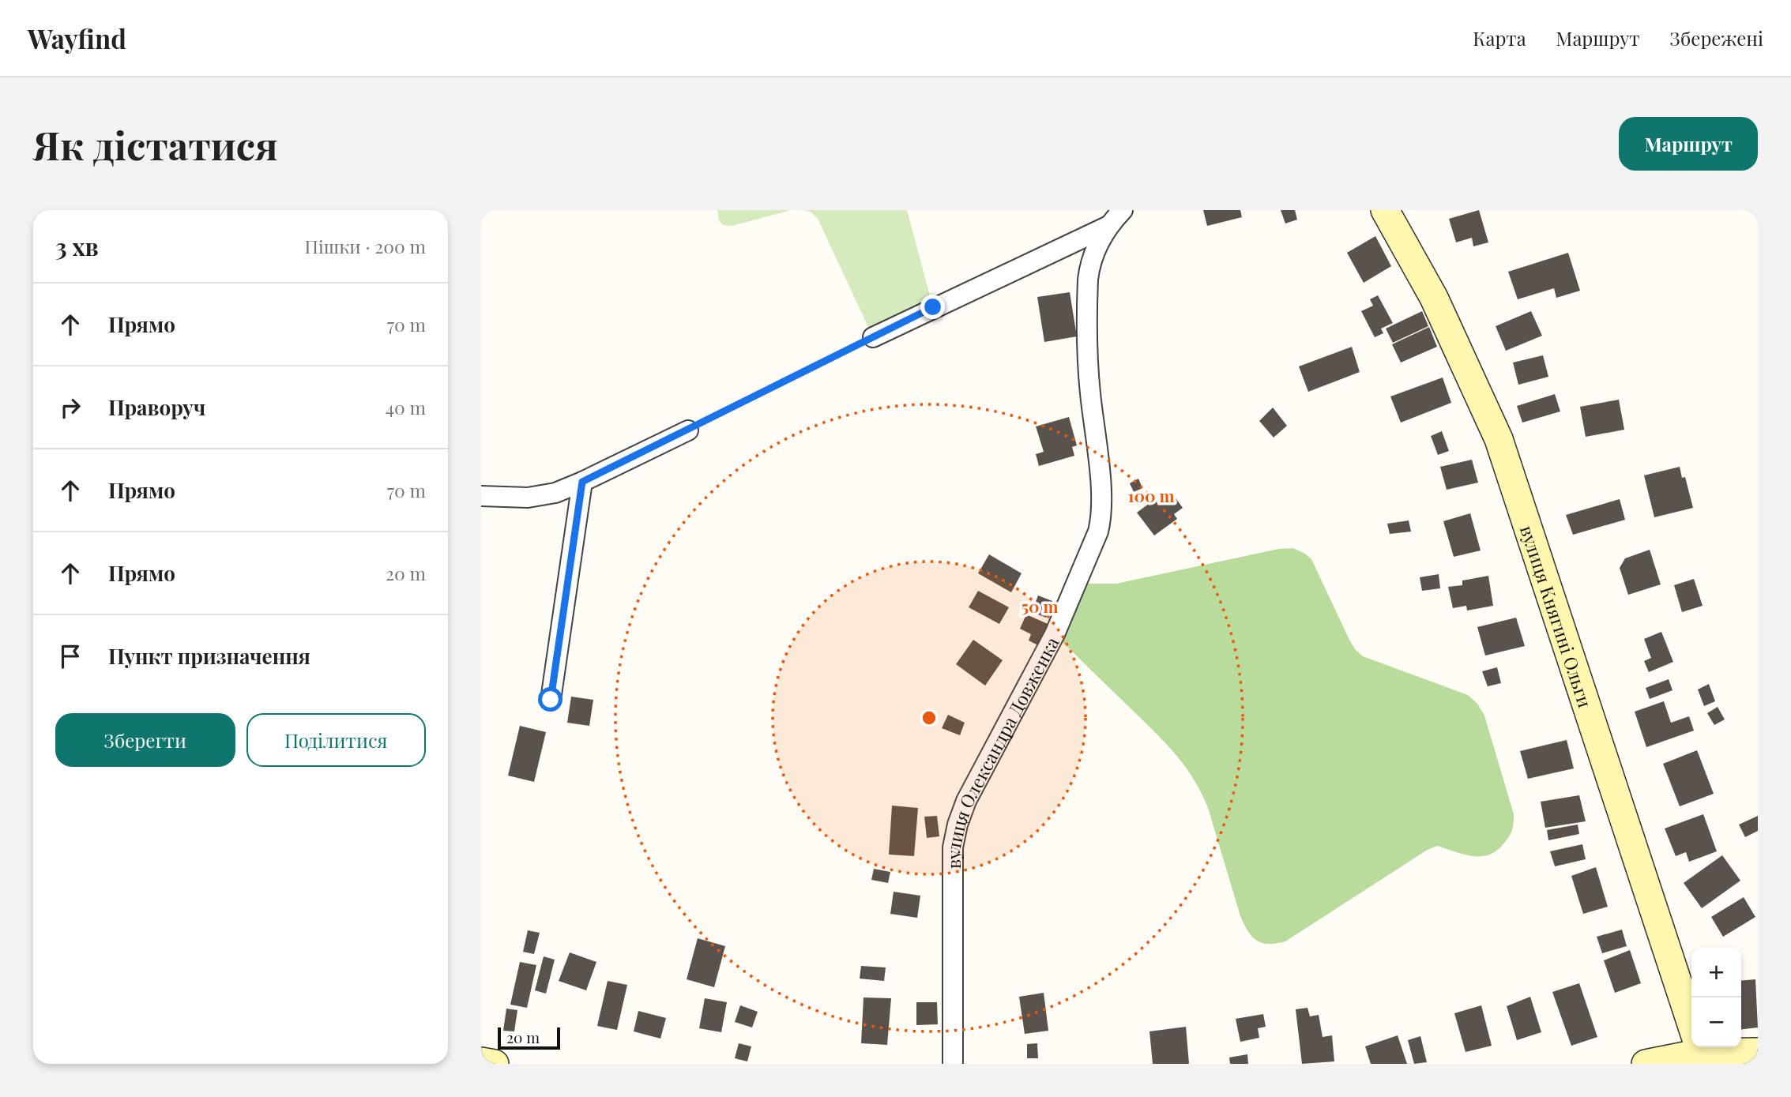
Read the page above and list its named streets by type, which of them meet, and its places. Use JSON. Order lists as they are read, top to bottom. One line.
{"streets":{"street":["вулиця Княгині Ольги","вулиця Олександра Довженка"]},"scale_bar":"20 m","page":{"header":"Wayfind","nav":["Карта","Маршрут","Збережені"],"buttons":["Маршрут",["Зберегти","Поділитися"]],"title":"Як дістатися","heading":["3 хв","Пішки · 200 m"],"list":[["Прямо","70 m"],["Праворуч","40 m"],["Прямо","70 m"],["Прямо","20 m"],"Пункт призначення"],"map_buttons":["+","−"],"scale":"20 m"},"rings":["100 m","50 m"]}
